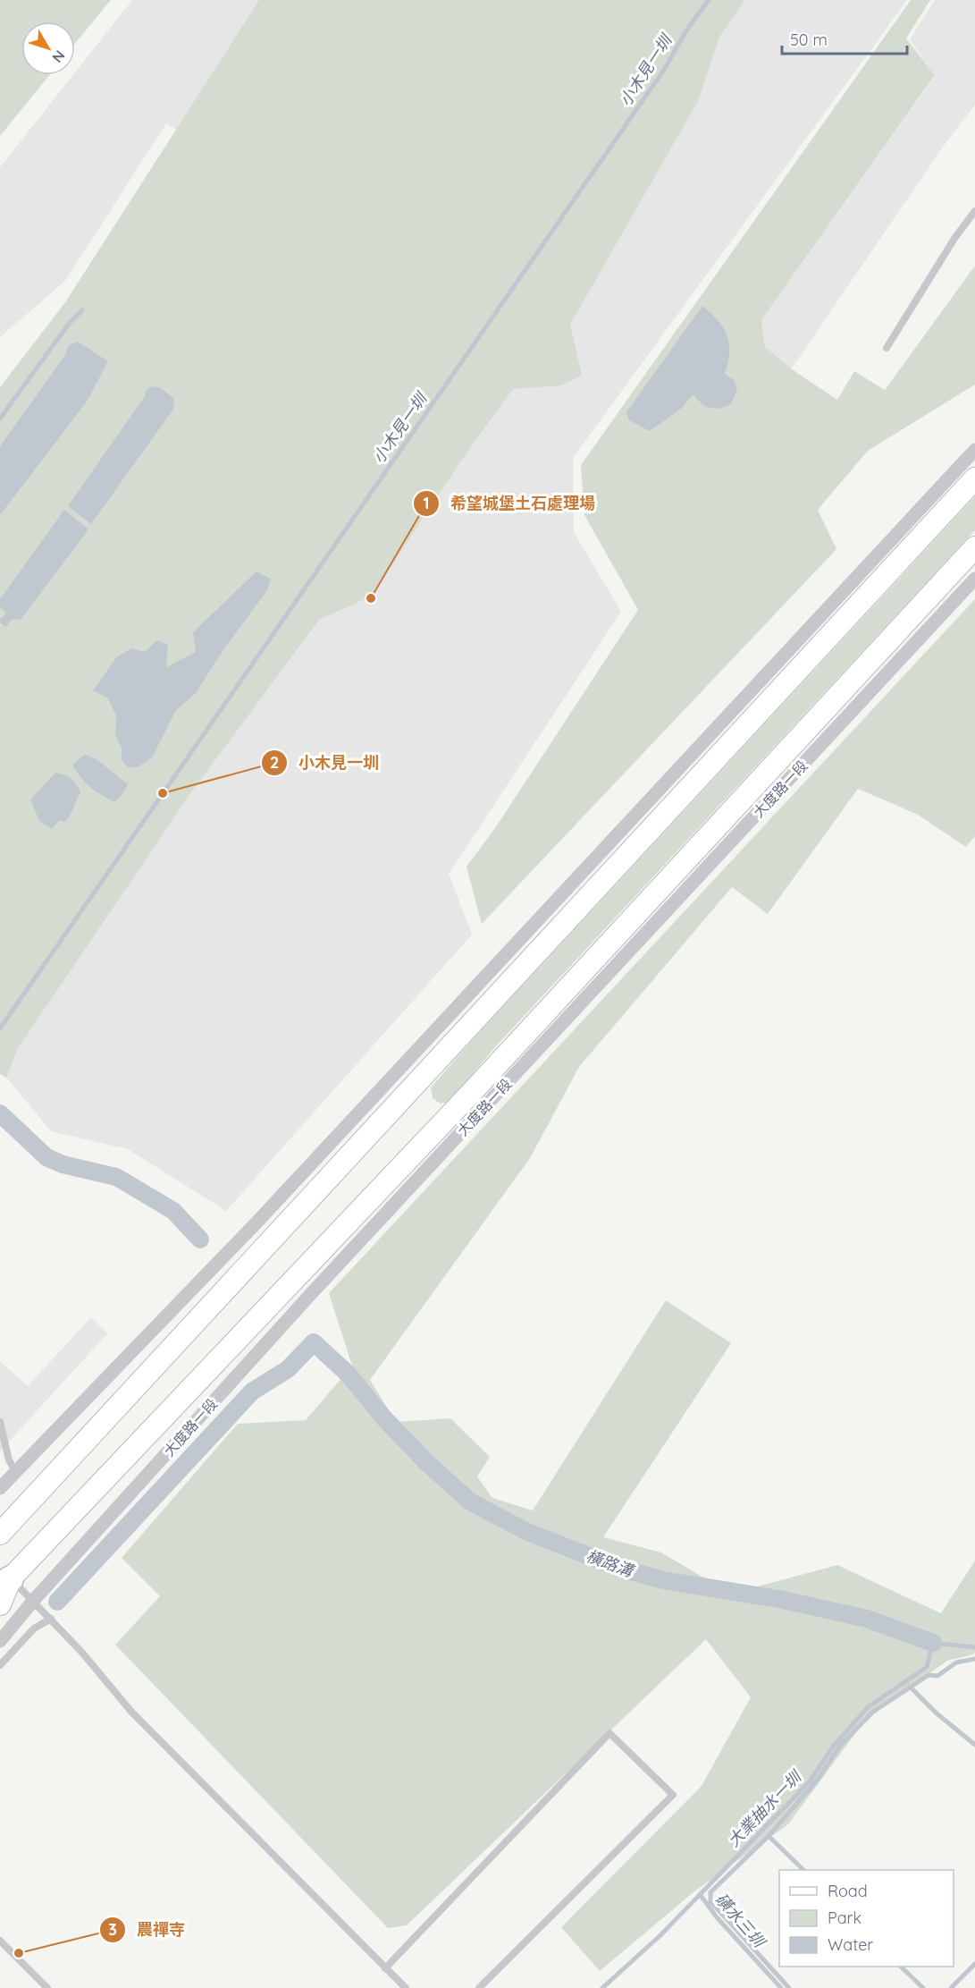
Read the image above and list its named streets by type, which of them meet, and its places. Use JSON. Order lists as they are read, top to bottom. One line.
{"streets":{"main road":["大度路一段"]},"water":["小木見一圳","橫路溝","大業抽水一圳","磺水三圳"],"places":["希望城堡土石處理場","小木見一圳","農禪寺"],"legend":["Road","Park","Water"],"scale_bar":"50 m","north":"bottom right"}
